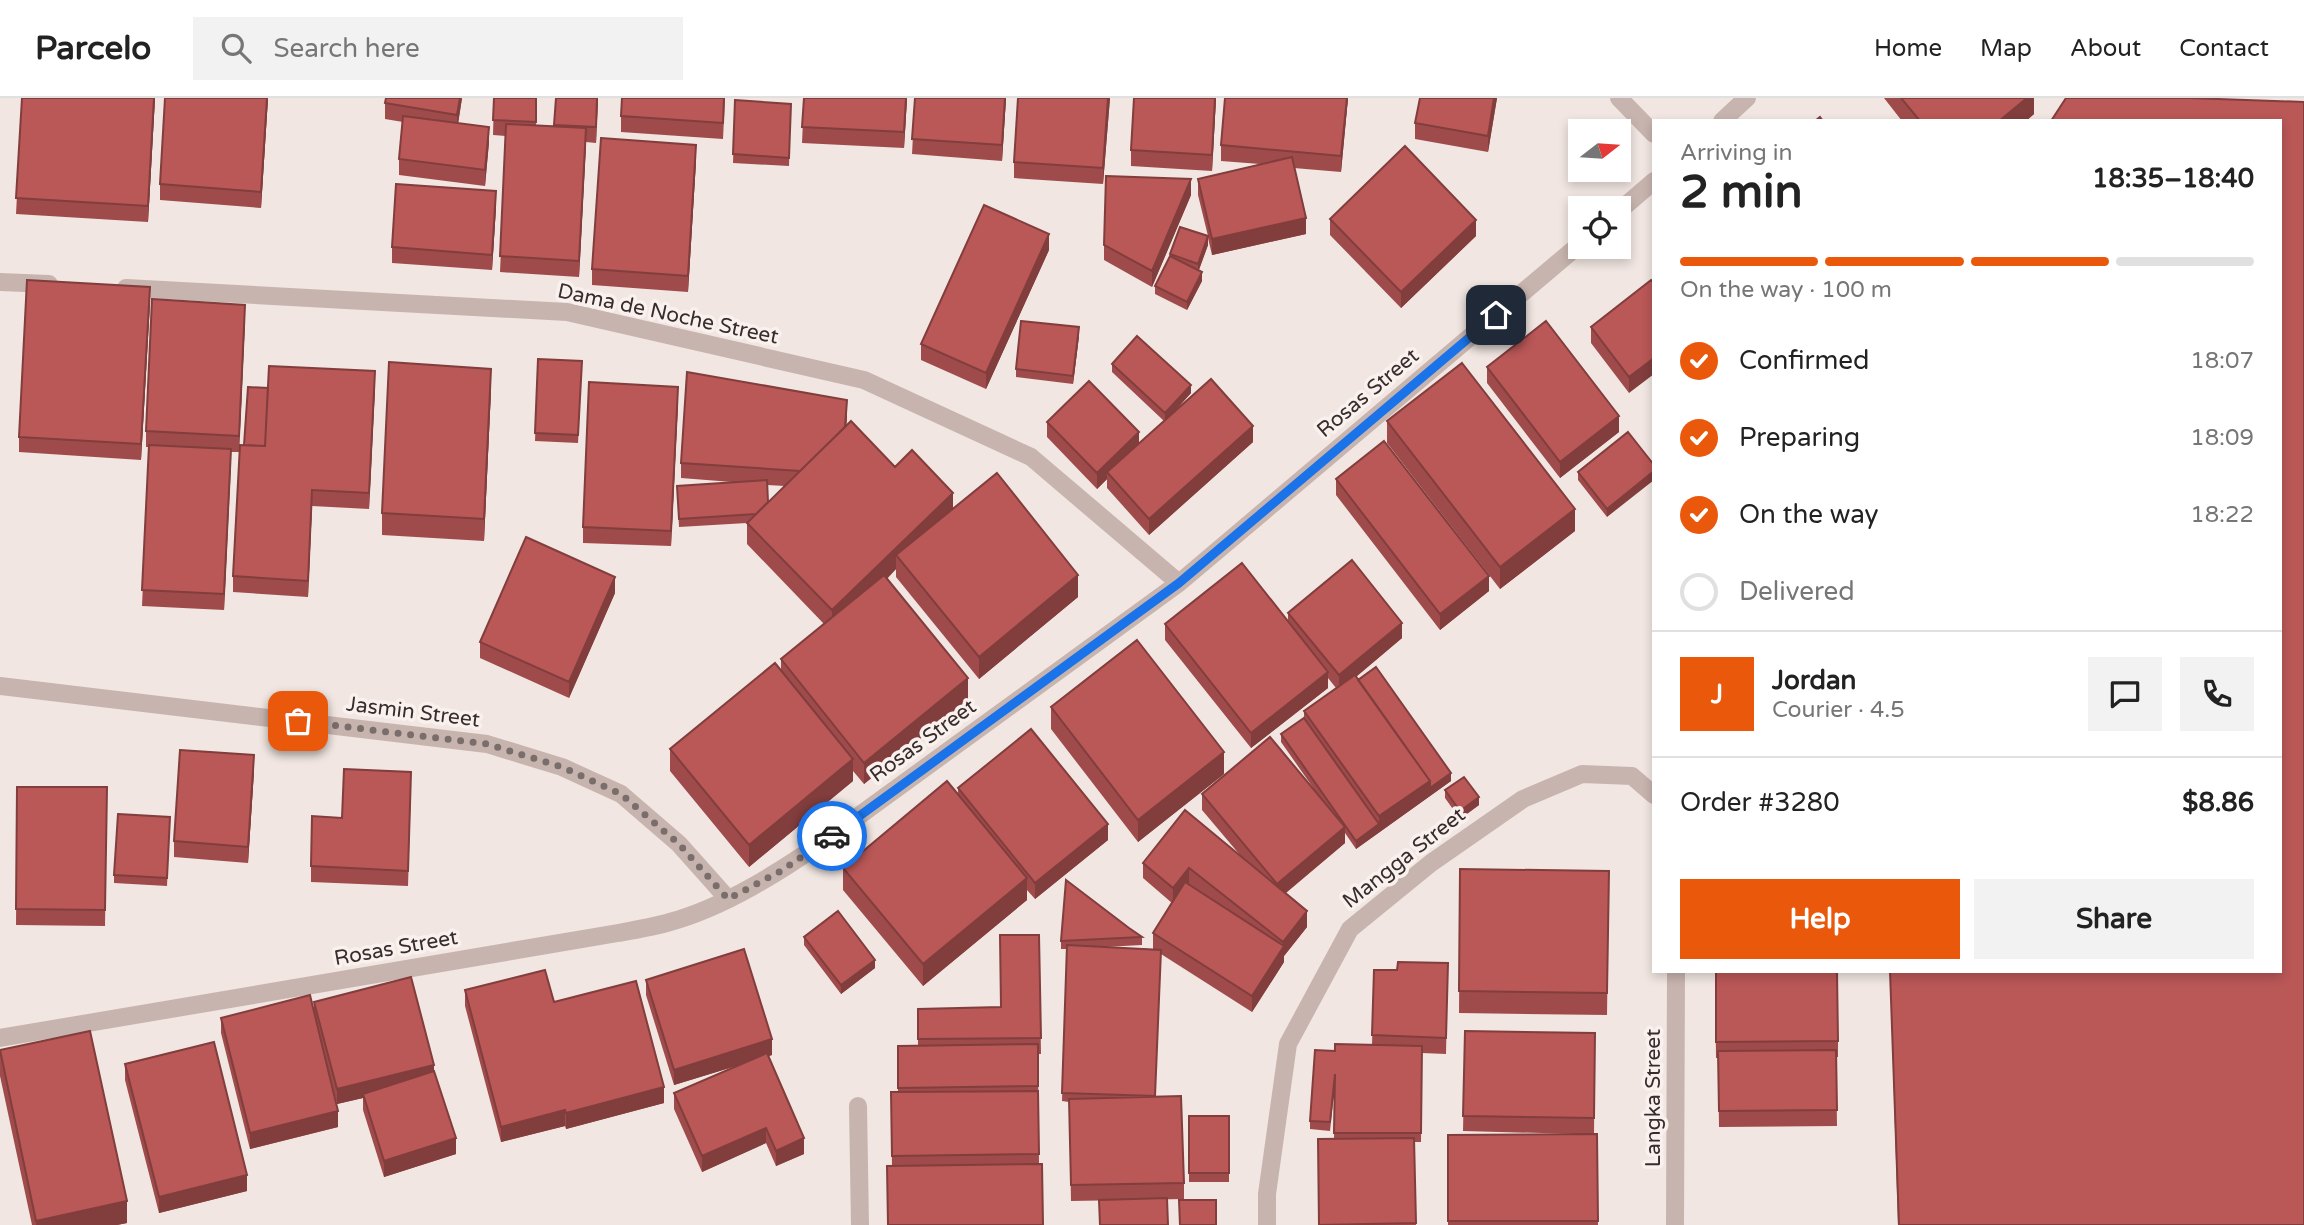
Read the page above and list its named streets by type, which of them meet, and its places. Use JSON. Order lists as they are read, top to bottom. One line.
{"streets":{"street":["Dama de Noche Street","Rosas Street","Jasmin Street","Mangga Street","Langka Street"]},"crossings":[["Dama de Noche Street","Rosas Street"],["Rosas Street","Jasmin Street"]],"north":"right","page":{"header":"Parcelo","search":"Search here","nav":["Home","Map","About","Contact"],"heading":["2 min","Arriving in","18:35–18:40"],"panel":["Jordan","Courier · 4.5","Order #3280","$8.86"],"bar":"On the way · 100 m","list":[["Confirmed","18:07"],["Preparing","18:09"],["On the way","18:22"],"Delivered"],"round":"J","buttons":["Help","Share"]}}
